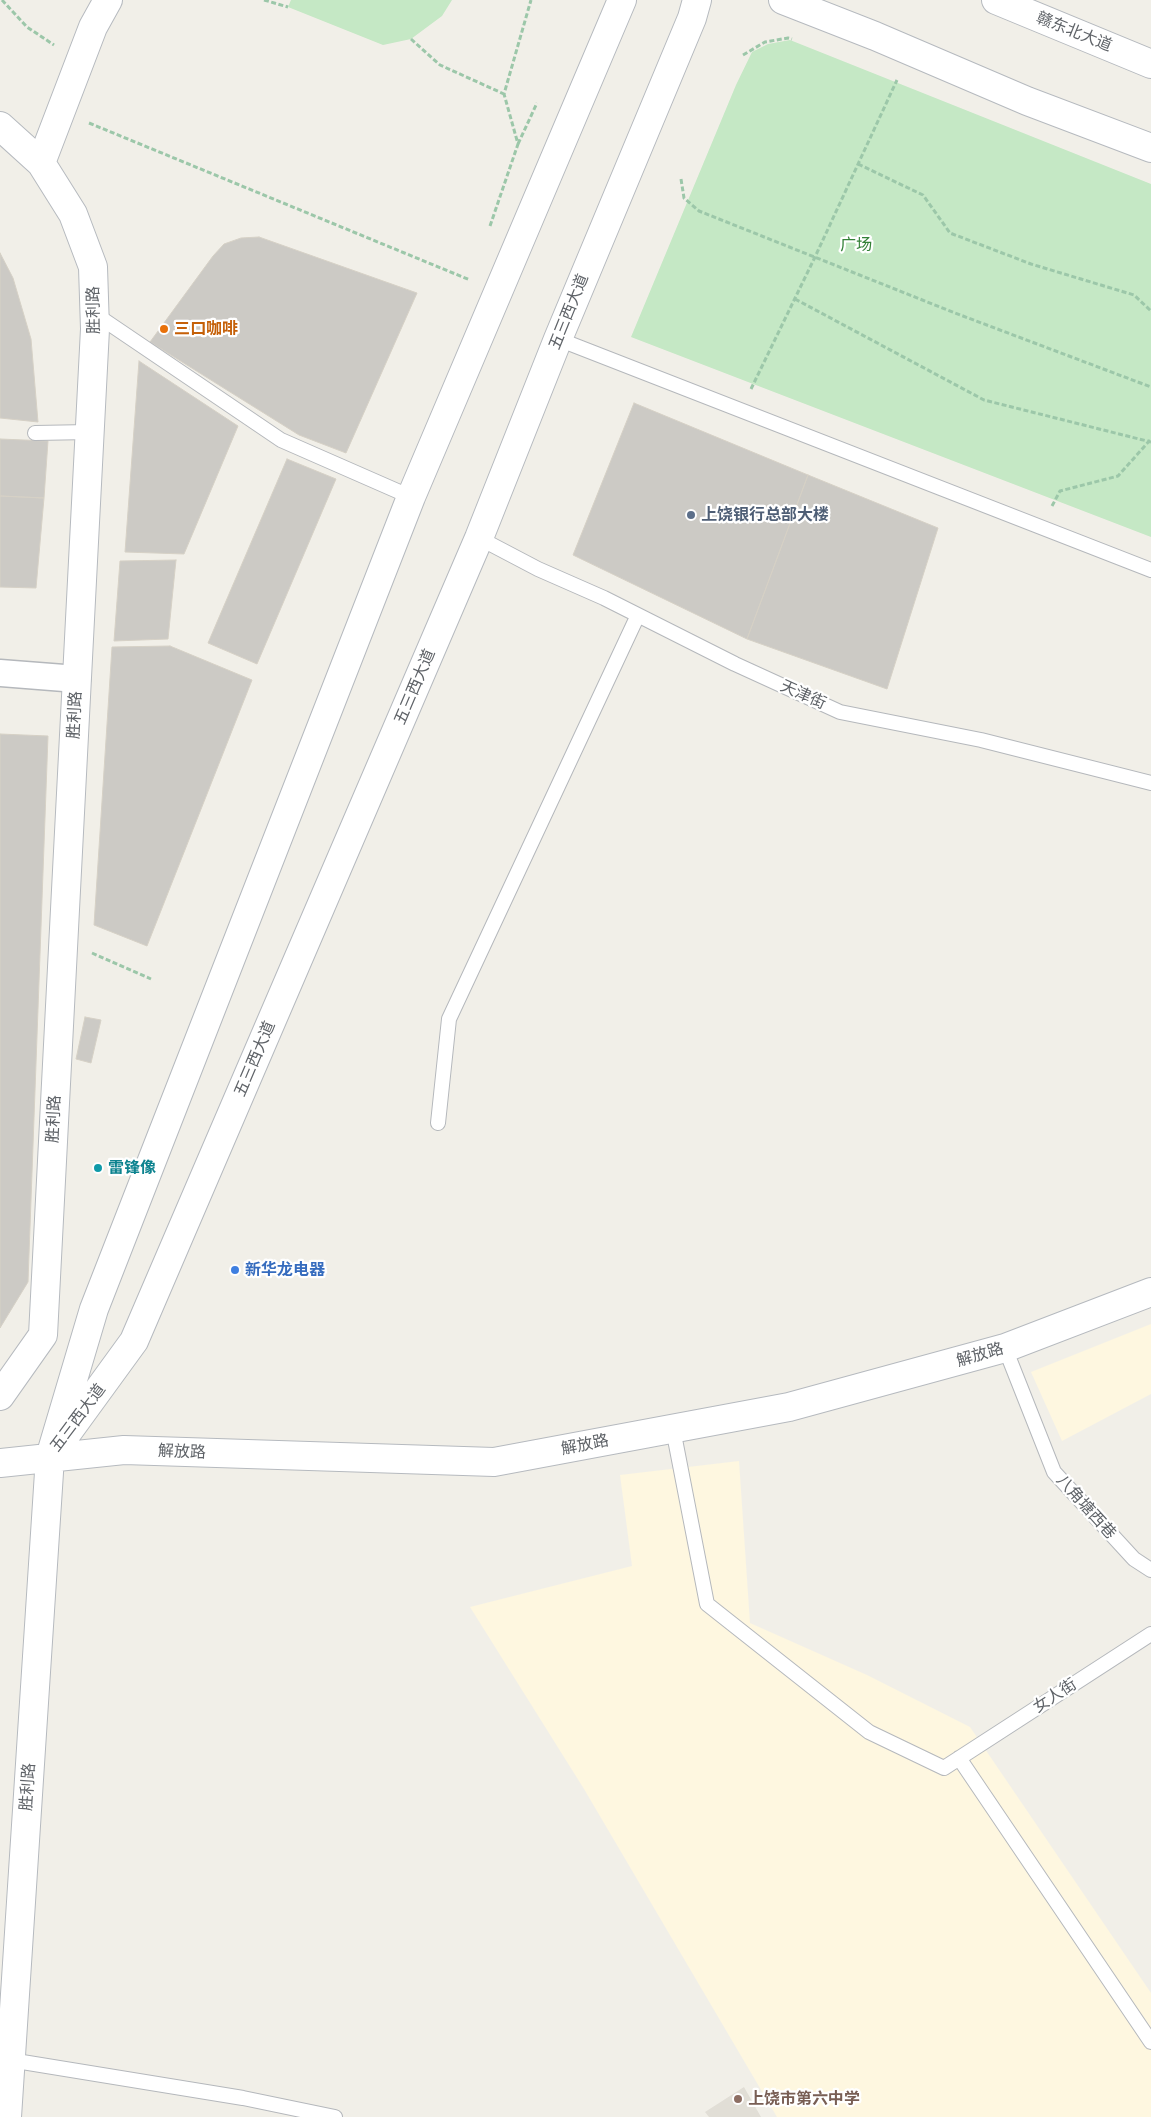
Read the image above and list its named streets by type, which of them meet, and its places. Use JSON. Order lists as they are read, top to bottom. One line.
{"streets":{"main road":["赣东北大道","胜利路","五三西大道","解放路"],"lane":["天津街","八角塘西巷","女人街"]},"crossings":[["胜利路","五三西大道"],["胜利路","解放路"],["五三西大道","天津街"],["五三西大道","解放路"],["解放路","八角塘西巷"],["解放路","女人街"]],"parks":["广场"],"places":["三口咖啡","上饶银行总部大楼","雷锋像","新华龙电器","上饶市第六中学"]}
